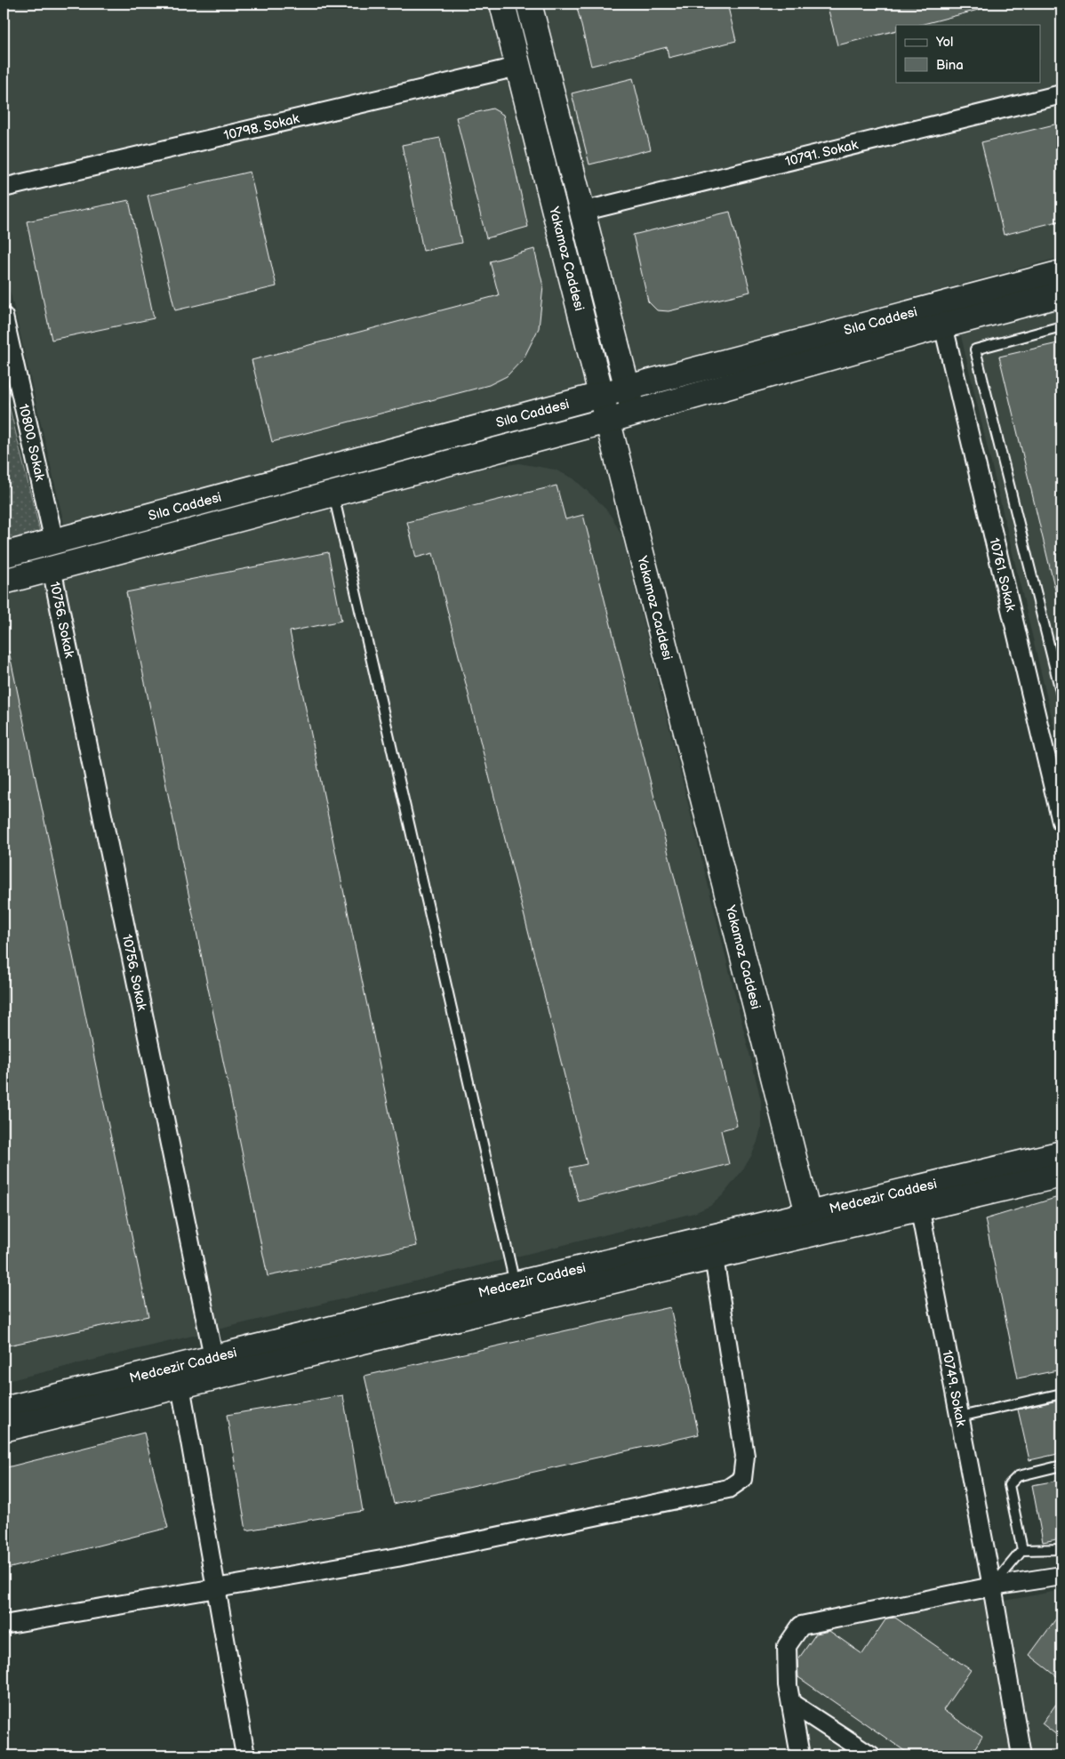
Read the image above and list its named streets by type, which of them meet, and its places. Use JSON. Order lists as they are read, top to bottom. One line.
{"streets":{"street":["10798. Sokak","10791. Sokak","Yakamoz Caddesi","Sıla Caddesi","10800. Sokak","10761. Sokak","10756. Sokak","Medcezir Caddesi","10749. Sokak"]},"crossings":[["10798. Sokak","Yakamoz Caddesi"],["10791. Sokak","Yakamoz Caddesi"],["Yakamoz Caddesi","Sıla Caddesi"],["Yakamoz Caddesi","Medcezir Caddesi"],["Sıla Caddesi","10800. Sokak"],["10756. Sokak","Medcezir Caddesi"],["Medcezir Caddesi","10749. Sokak"]],"legend":["Yol","Bina"]}
